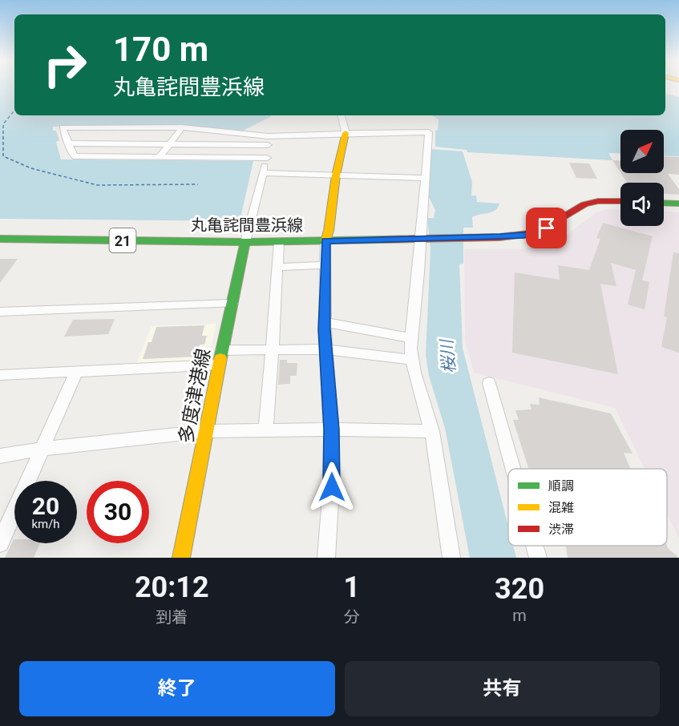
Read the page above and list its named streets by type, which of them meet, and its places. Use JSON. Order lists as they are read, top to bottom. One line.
{"streets":{"main road":["丸亀詫間豊浜線","21","多度津港線"]},"crossings":[["丸亀詫間豊浜線","多度津港線"]],"water":["桜川"],"legend":["順調","混雑","渋滞"],"north":"top right","page":{"turn":["170 m","丸亀詫間豊浜線"],"speed":"20 km/h","limit":"30","eta":["20:12","到着","1","分","320","m"],"buttons":["終了","共有"]}}
